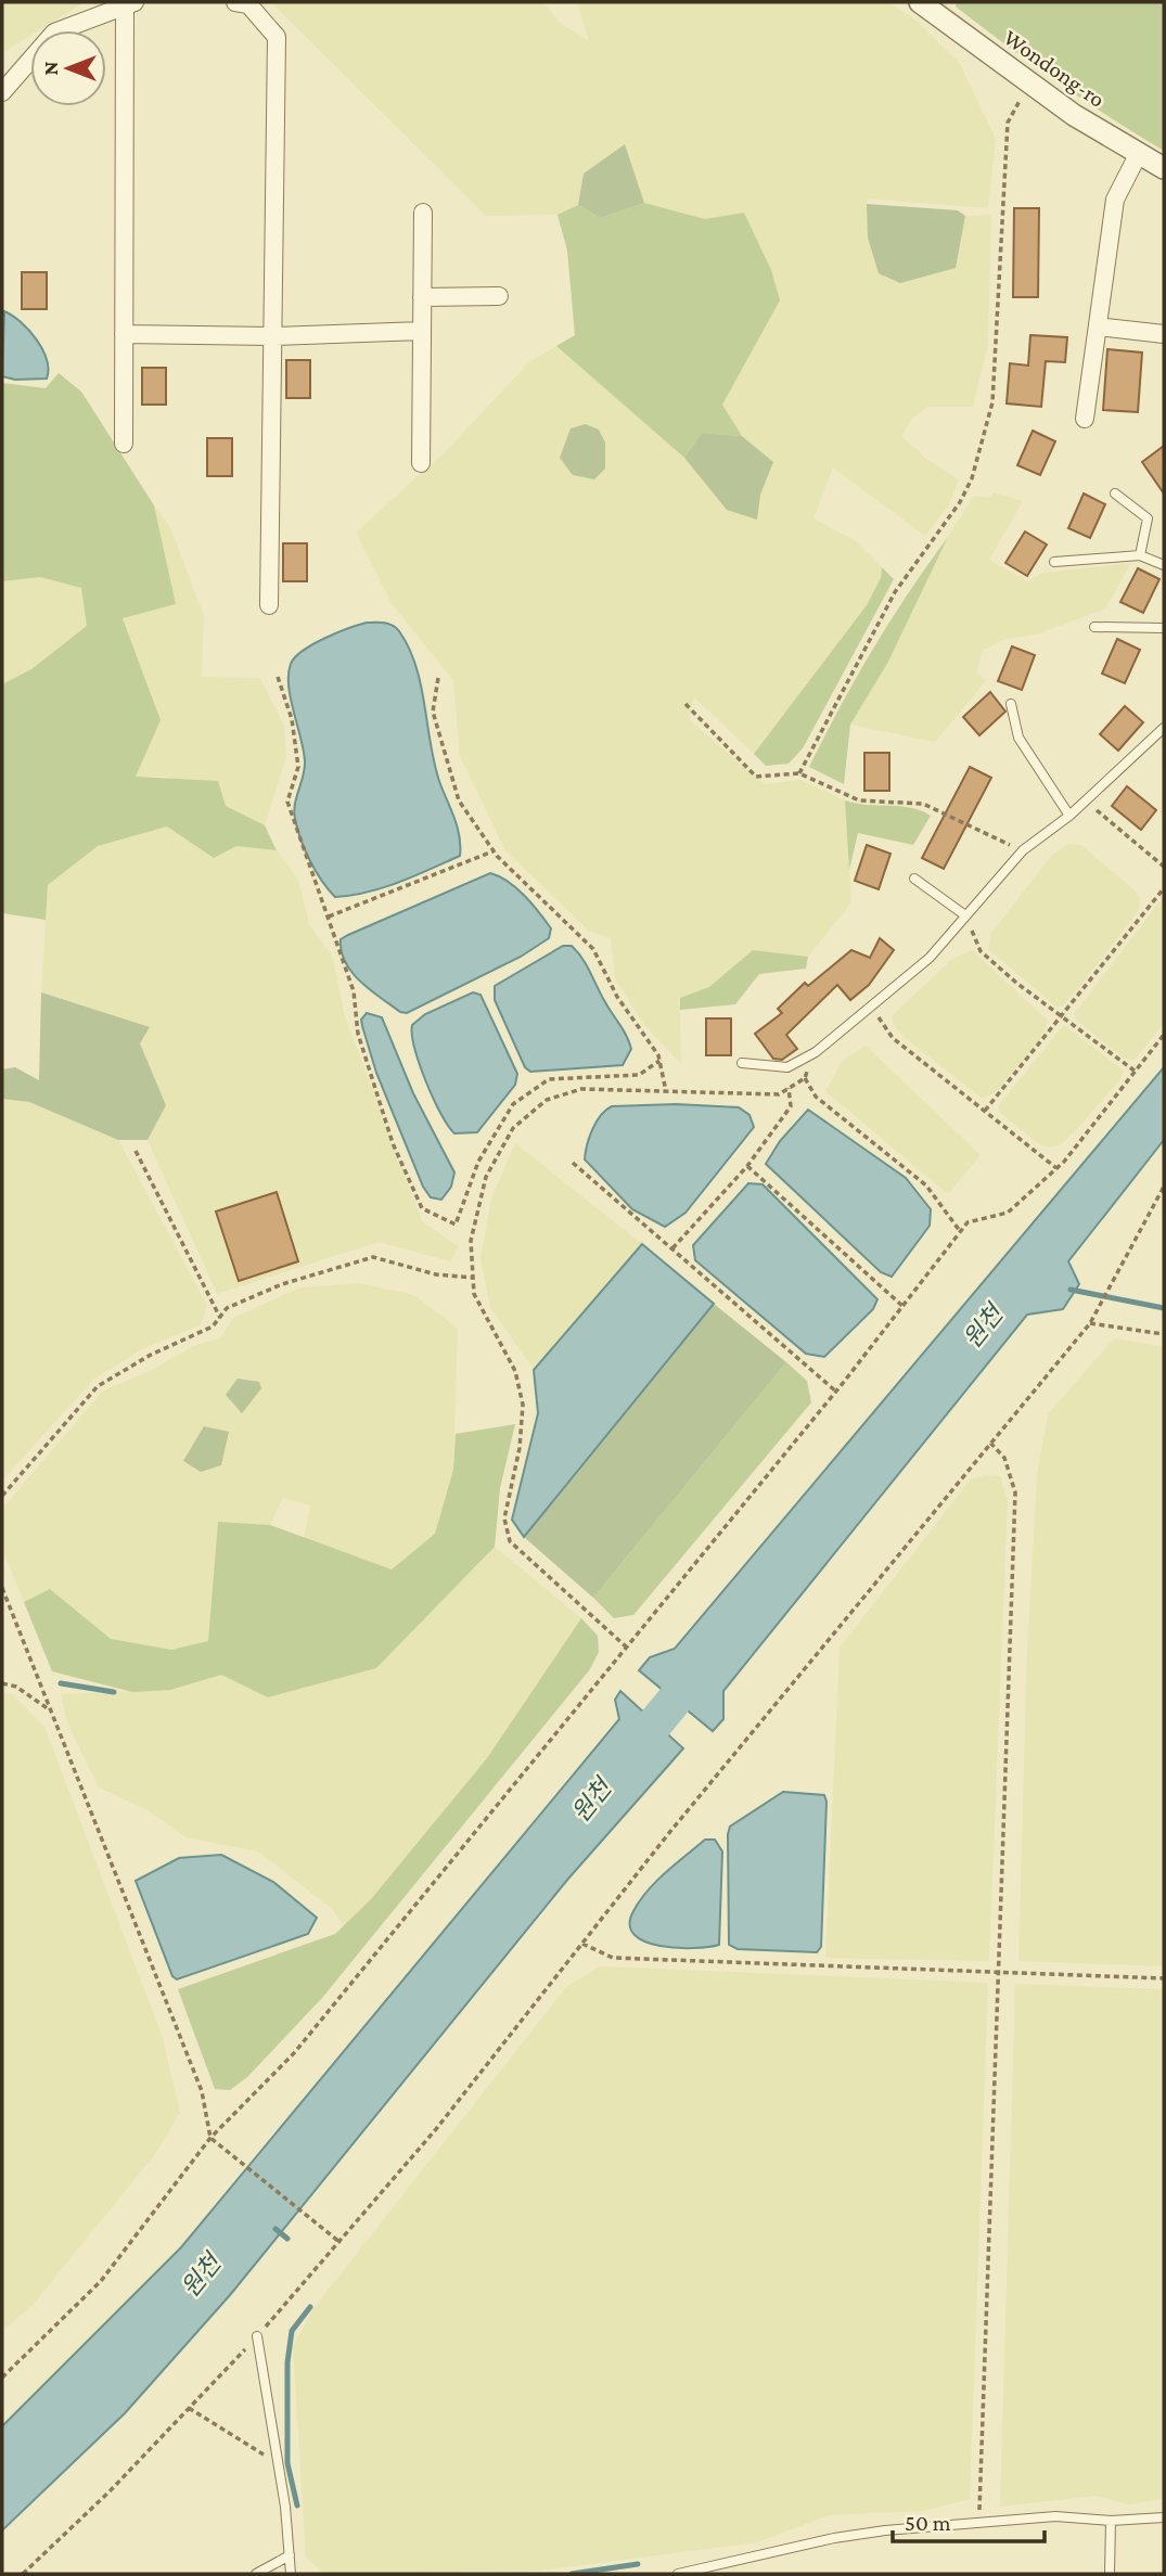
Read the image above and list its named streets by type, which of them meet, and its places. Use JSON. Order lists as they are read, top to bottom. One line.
{"streets":{"street":["Wondong-ro"]},"water":["원천"],"scale_bar":"50 m","north":"left"}
